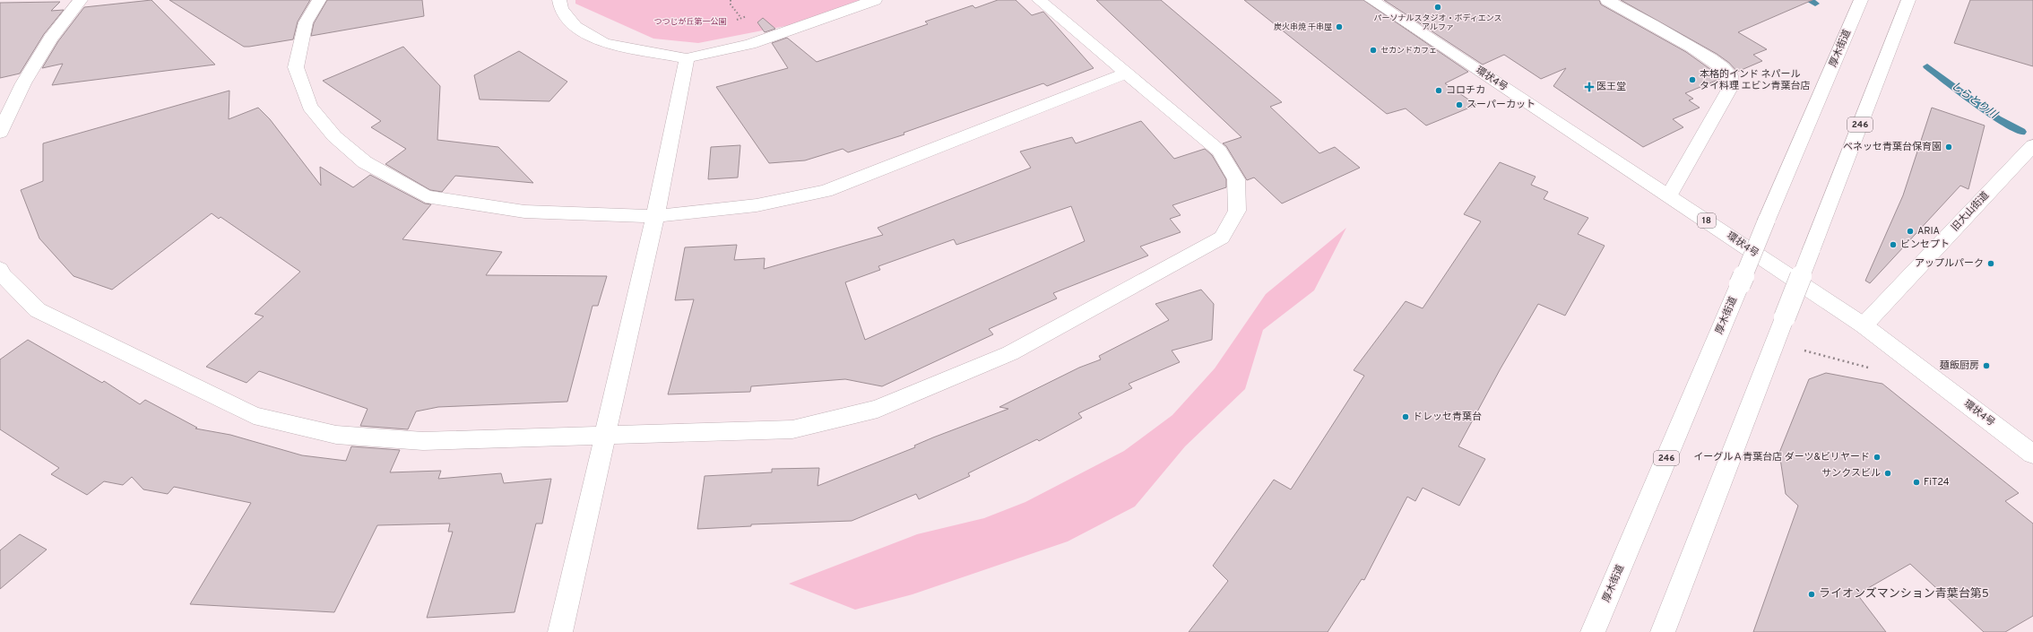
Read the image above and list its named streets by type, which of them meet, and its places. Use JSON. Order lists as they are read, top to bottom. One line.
{"streets":{"main road":["厚木街道","環状4号","246","旧大山街道","18"]},"crossings":[["環状4号","旧大山街道"]],"water":["しらとり川"],"parks":["つつじが丘第一公園"],"places":{"other":["パーソナルスタジオ・ボディエンス アルファ","炭火串焼 千串屋","セカンドカフェ","本格的インド ネパール タイ料理 エビン青葉台店","コロチカ","スーパーカット","ベネッセ青葉台保育園","ARIA","ビンセプト","アップルパーク","麺飯厨房","ドレッセ青葉台","イーグルＡ青葉台店 ダーツ&ビリヤード","サンクスビル","FiT24","ライオンズマンション青葉台第5"],"health":["医王堂"]}}
